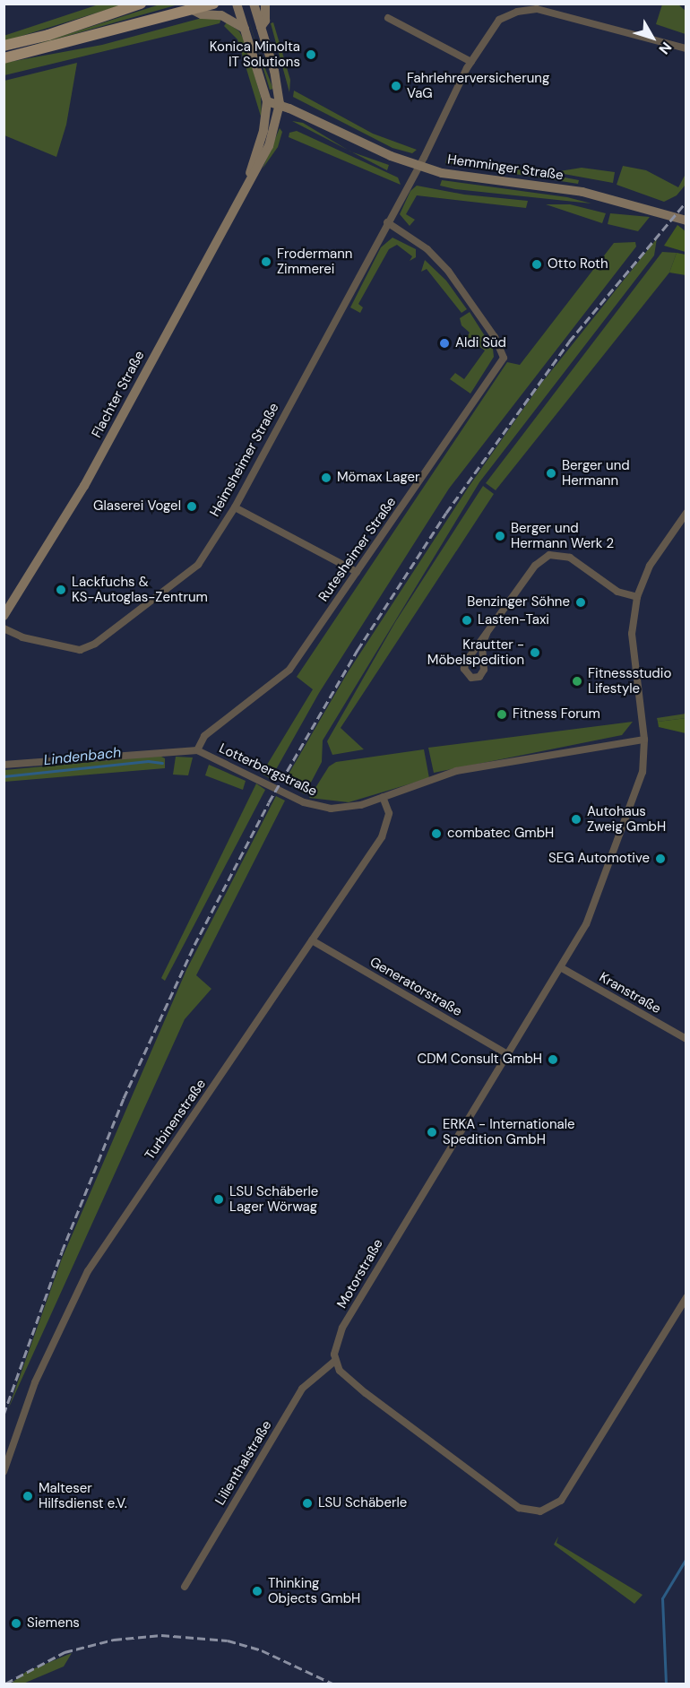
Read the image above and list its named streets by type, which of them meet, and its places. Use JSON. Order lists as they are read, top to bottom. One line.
{"streets":{"main road":["Hemminger Straße","Flachter Straße"],"street":["Heimsheimer Straße","Rutesheimer Straße","Lotterbergstraße","Generatorstraße","Kranstraße","Turbinenstraße","Motorstraße","Lilienthalstraße"]},"crossings":[["Hemminger Straße","Flachter Straße"],["Hemminger Straße","Heimsheimer Straße"],["Heimsheimer Straße","Rutesheimer Straße"],["Rutesheimer Straße","Lotterbergstraße"],["Lotterbergstraße","Turbinenstraße"],["Lotterbergstraße","Motorstraße"],["Generatorstraße","Turbinenstraße"],["Generatorstraße","Motorstraße"],["Kranstraße","Motorstraße"],["Motorstraße","Lilienthalstraße"]],"water":["Lindenbach"],"places":["Konica Minolta IT Solutions","Fahrlehrerversicherung VaG","Frodermann Zimmerei","Otto Roth","Aldi Süd","Berger und Hermann","Mömax Lager","Glaserei Vogel","Berger und Hermann Werk 2","Lackfuchs & KS-Autoglas-Zentrum","Benzinger Söhne","Lasten-Taxi","Krautter - Möbelspedition","Fitnessstudio Lifestyle","Fitness Forum","Autohaus Zweig GmbH","combatec GmbH","SEG Automotive","CDM Consult GmbH","ERKA - Internationale Spedition GmbH","LSU Schäberle Lager Wörwag","Malteser Hilfsdienst e.V.","LSU Schäberle","Thinking Objects GmbH","Siemens"],"north":"bottom right"}
